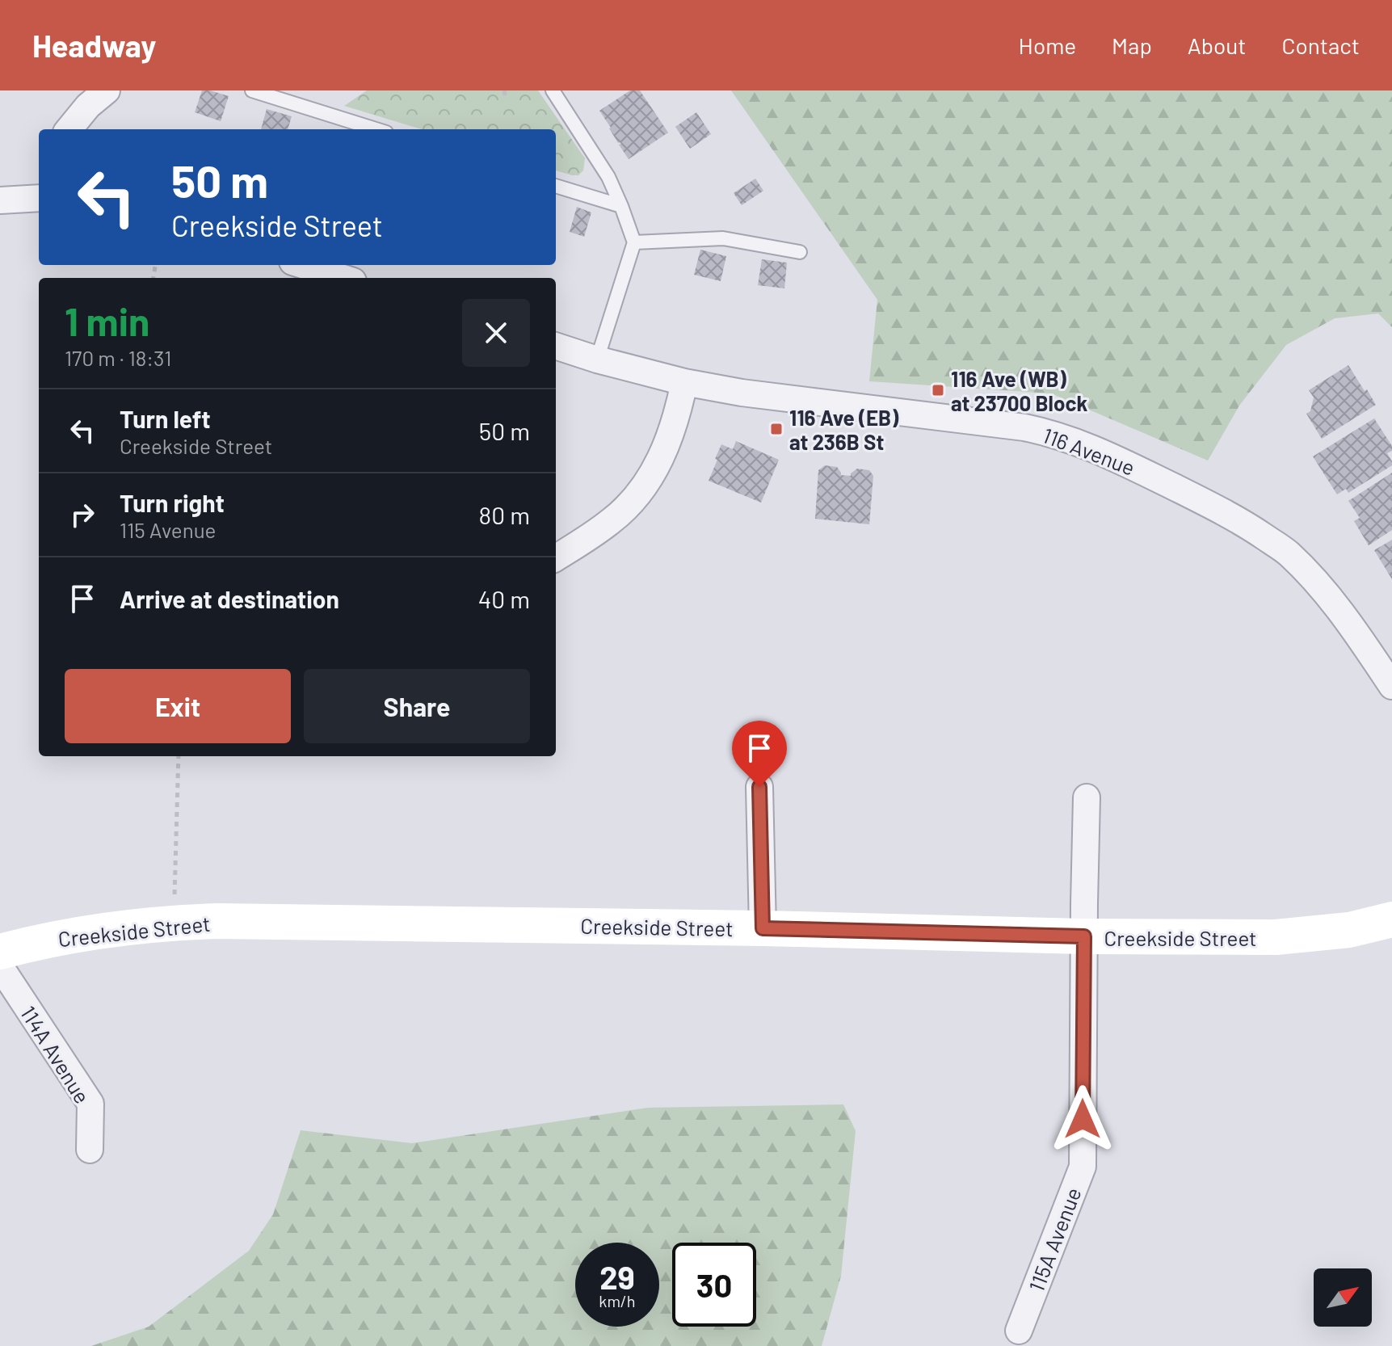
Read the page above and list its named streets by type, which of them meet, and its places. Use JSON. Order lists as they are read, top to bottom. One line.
{"streets":{"street":["116 Avenue","Creekside Street","114A Avenue","115A Avenue"]},"crossings":[["Creekside Street","115A Avenue"]],"places":{"transit":["116 Ave (WB) at 23700 Block","116 Ave (EB) at 236B St"]},"north":"top right","page":{"header":"Headway","nav":["Home","Map","About","Contact"],"turn":["50 m","Creekside Street"],"heading":["1 min","170 m · 18:31"],"list":[{"name":"Turn left","note":"Creekside Street","value":"50 m"},{"name":"Turn right","note":"115 Avenue","value":"80 m"},{"name":"Arrive at destination","value":"40 m"}],"buttons":["Exit","Share"],"speed":"29 km/h","limit":"30"}}
